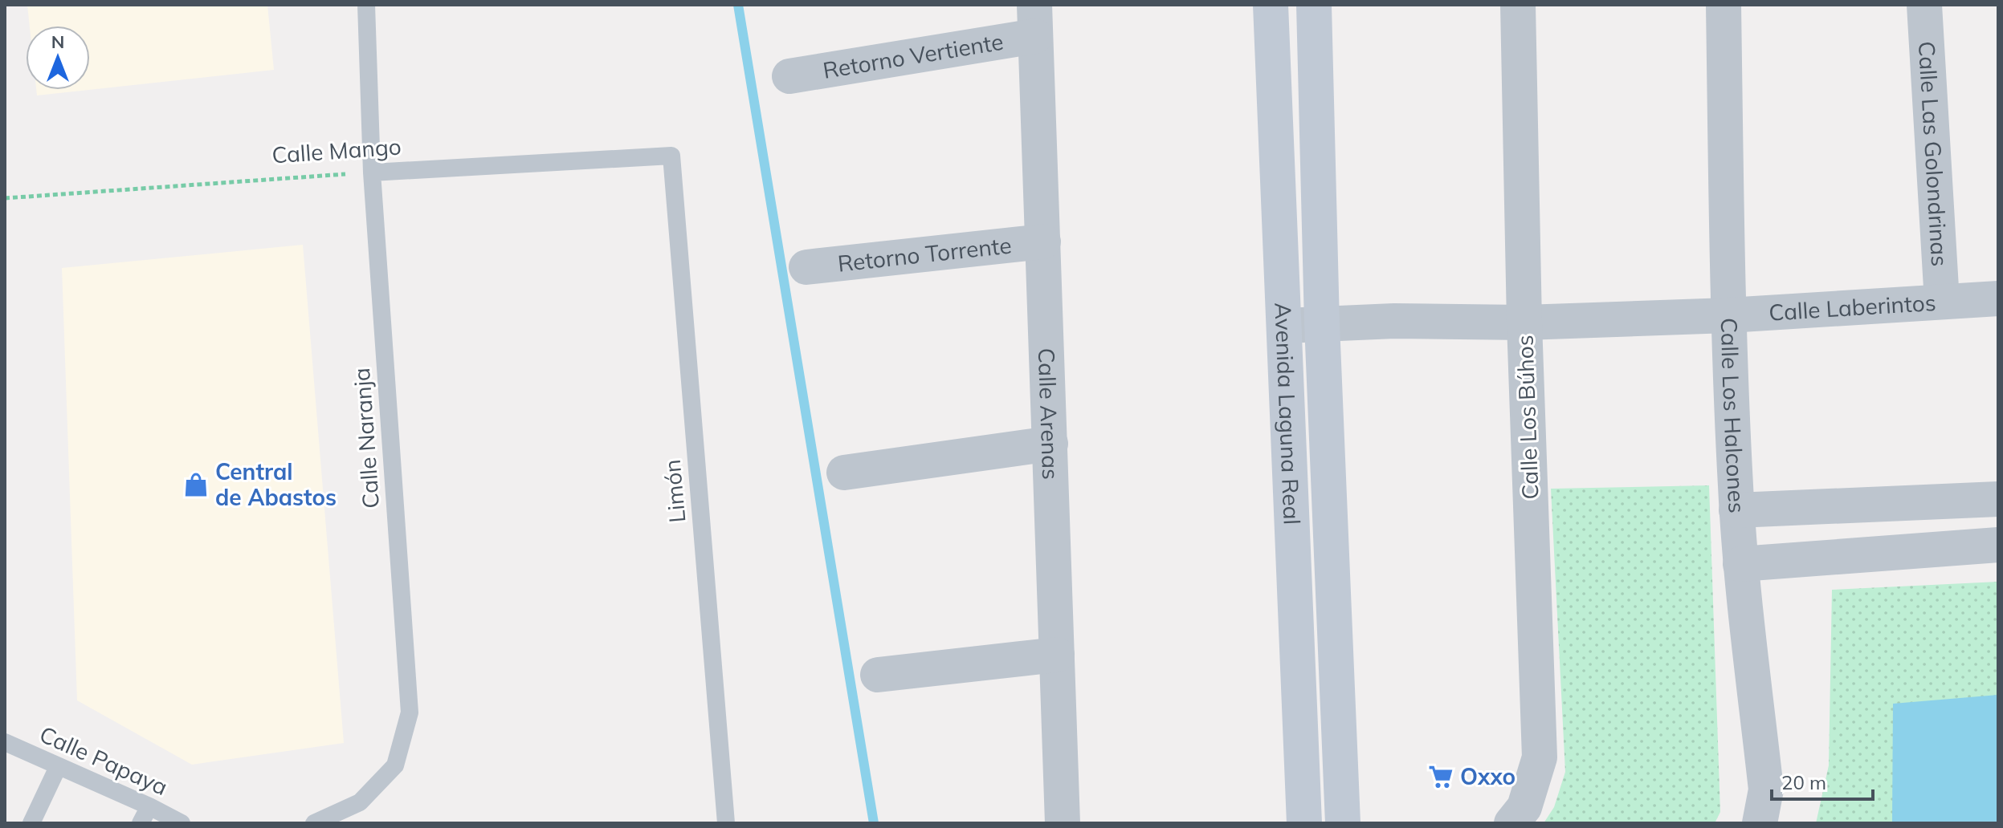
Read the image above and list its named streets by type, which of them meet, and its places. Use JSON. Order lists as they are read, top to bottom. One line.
{"streets":{"street":["Retorno Vertiente","Calle Las Golondrinas","Retorno Torrente","Calle Laberintos","Calle Arenas","Avenida Laguna Real","Calle Los Halcones","Calle Los Búhos"],"lane":["Calle Mango","Calle Naranja","Limón","Calle Papaya"]},"crossings":[["Retorno Vertiente","Calle Arenas"],["Calle Mango","Calle Naranja"],["Calle Mango","Limón"],["Calle Las Golondrinas","Calle Laberintos"],["Retorno Torrente","Calle Arenas"],["Calle Laberintos","Avenida Laguna Real"],["Calle Laberintos","Calle Los Halcones"],["Calle Laberintos","Calle Los Búhos"]],"places":{"shop":["Central de Abastos"],"supermarket":["Oxxo"]},"scale_bar":"20 m","north":"top"}
